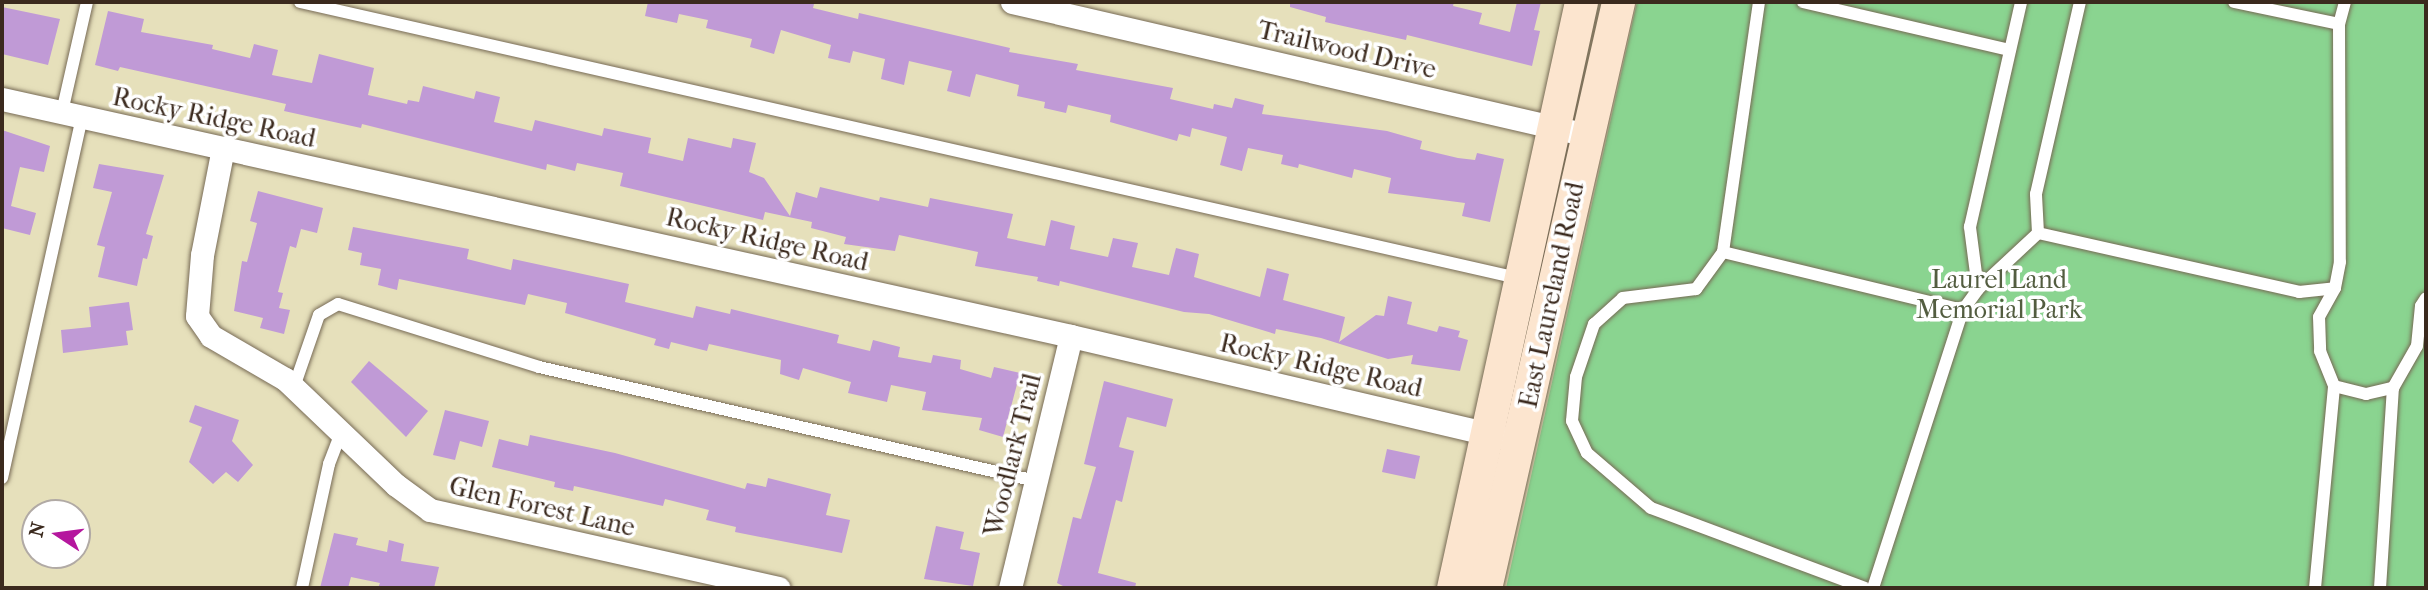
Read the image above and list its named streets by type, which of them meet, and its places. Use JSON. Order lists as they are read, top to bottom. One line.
{"streets":{"main road":["East Laureland Road"],"street":["Trailwood Drive","Rocky Ridge Road","Woodlark Trail","Glen Forest Lane"]},"crossings":[["Trailwood Drive","East Laureland Road"],["Rocky Ridge Road","East Laureland Road"],["Rocky Ridge Road","Woodlark Trail"],["Rocky Ridge Road","Glen Forest Lane"]],"parks":["Laurel Land Memorial Park"],"north":"left"}
